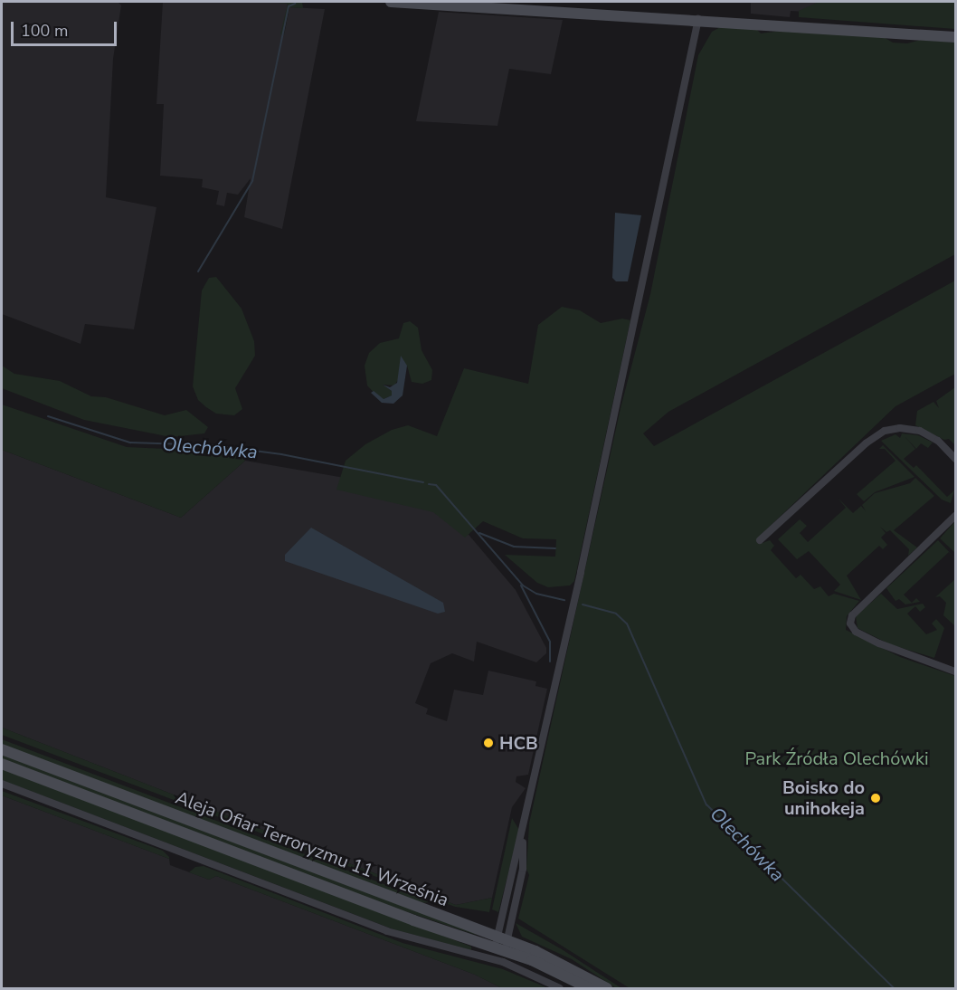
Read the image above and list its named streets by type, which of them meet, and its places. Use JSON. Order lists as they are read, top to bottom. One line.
{"streets":{"street":["Aleja Ofiar Terroryzmu 11 Września"]},"water":["Olechówka"],"parks":["Park Źródła Olechówki"],"places":["HCB","Boisko do unihokeja"],"scale_bar":"100 m"}
